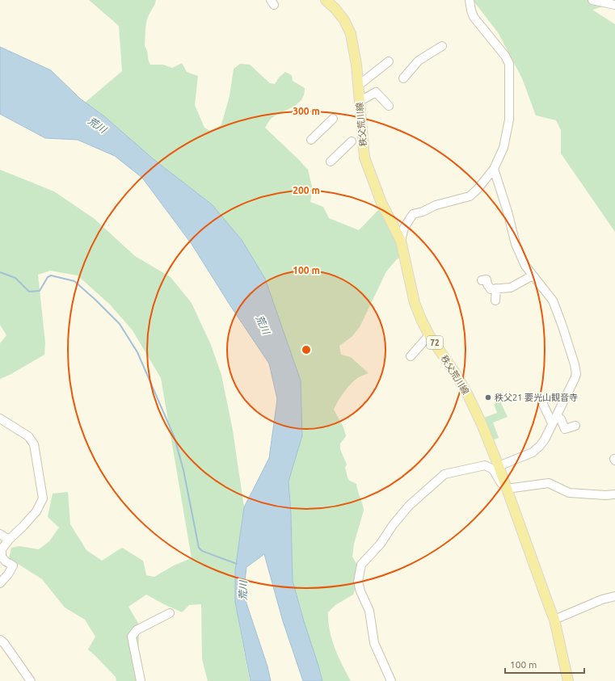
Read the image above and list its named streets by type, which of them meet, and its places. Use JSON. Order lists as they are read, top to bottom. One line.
{"streets":{"main road":["秩父荒川線","72"]},"water":["荒川"],"places":["秩父21 要光山観音寺"],"scale_bar":"100 m","rings":["300 m","200 m","100 m"]}
